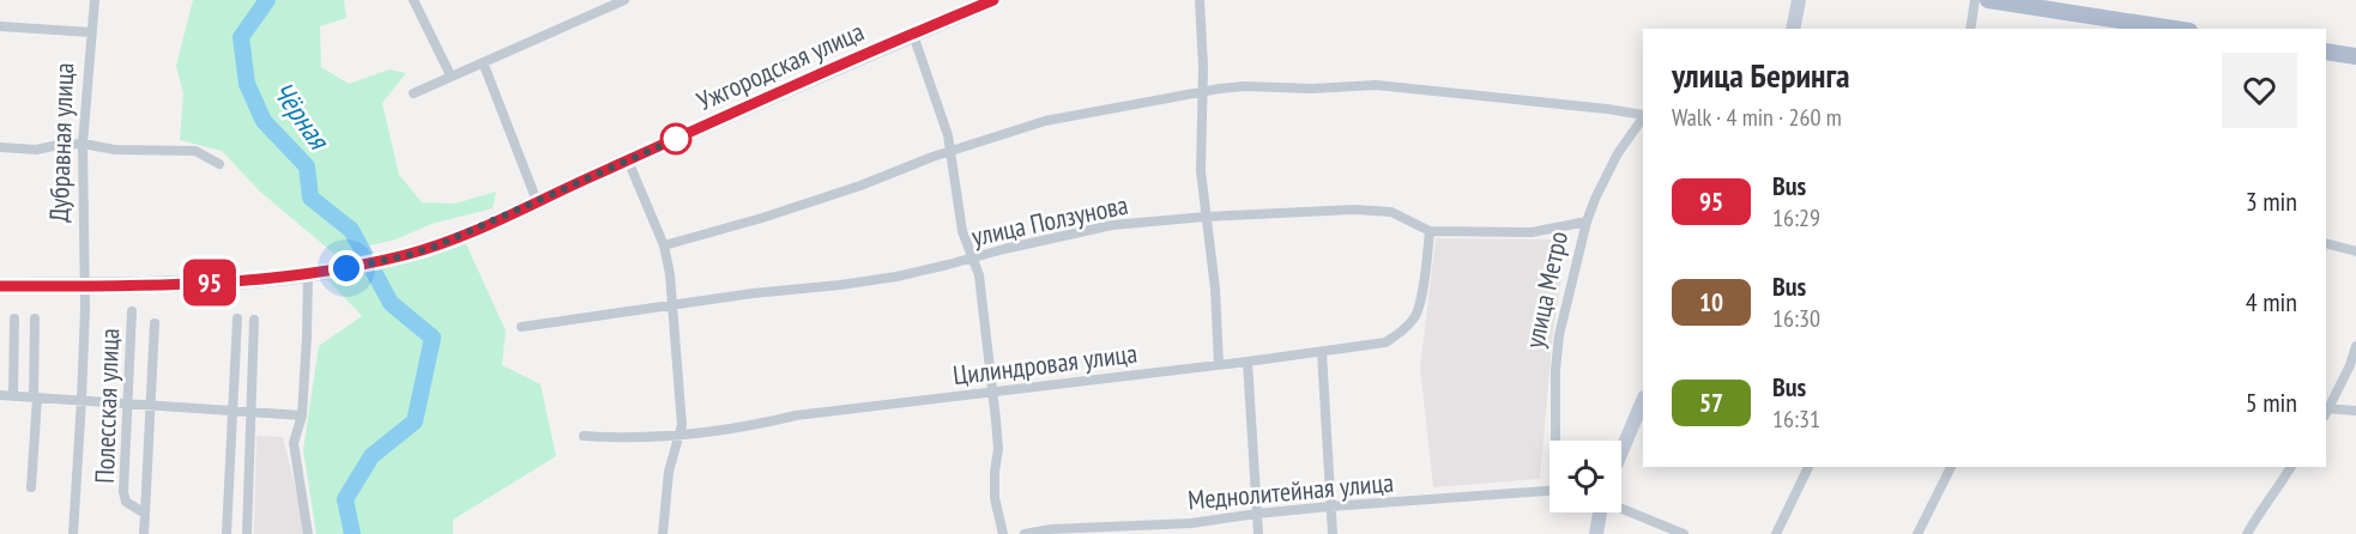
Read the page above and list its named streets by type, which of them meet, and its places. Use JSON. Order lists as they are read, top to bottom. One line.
{"streets":{"main road":["Ужгородская улица"],"street":["Дубравная улица","улица Ползунова","улица Метро","Цилиндровая улица","Полесская улица","Меднолитейная улица"]},"crossings":[["Ужгородская улица","Дубравная улица"],["улица Ползунова","улица Метро"],["улица Ползунова","Цилиндровая улица"]],"water":["Чёрная"],"lines":["bus line 95"],"page":{"on_map":"95","heading":["улица Беринга","Walk · 4 min · 260 m"],"list":[{"mark":"95","name":"Bus","note":"16:29","value":"3 min"},{"mark":"10","name":"Bus","note":"16:30","value":"4 min"},{"mark":"57","name":"Bus","note":"16:31","value":"5 min"}]}}
